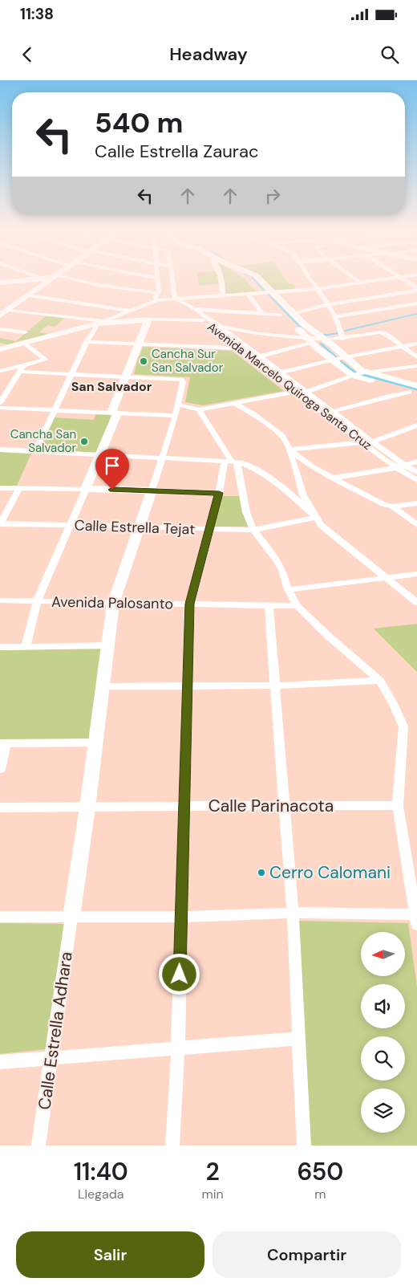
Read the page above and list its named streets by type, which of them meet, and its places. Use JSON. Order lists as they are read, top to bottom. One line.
{"streets":{"street":["Avenida Marcelo Quiroga Santa Cruz","Calle Estrella Tejat","Avenida Palosanto","Calle Parinacota","Calle Estrella Adhara"]},"districts":["San Salvador"],"places":["Cancha Sur San Salvador","Cancha San Salvador","Cerro Calomani"],"north":"left","page":{"status":"11:38","header":"Headway","turn":["540 m","Calle Estrella Zaurac"],"eta":["11:40","Llegada","2","min","650","m"],"buttons":["Salir","Compartir"]}}
